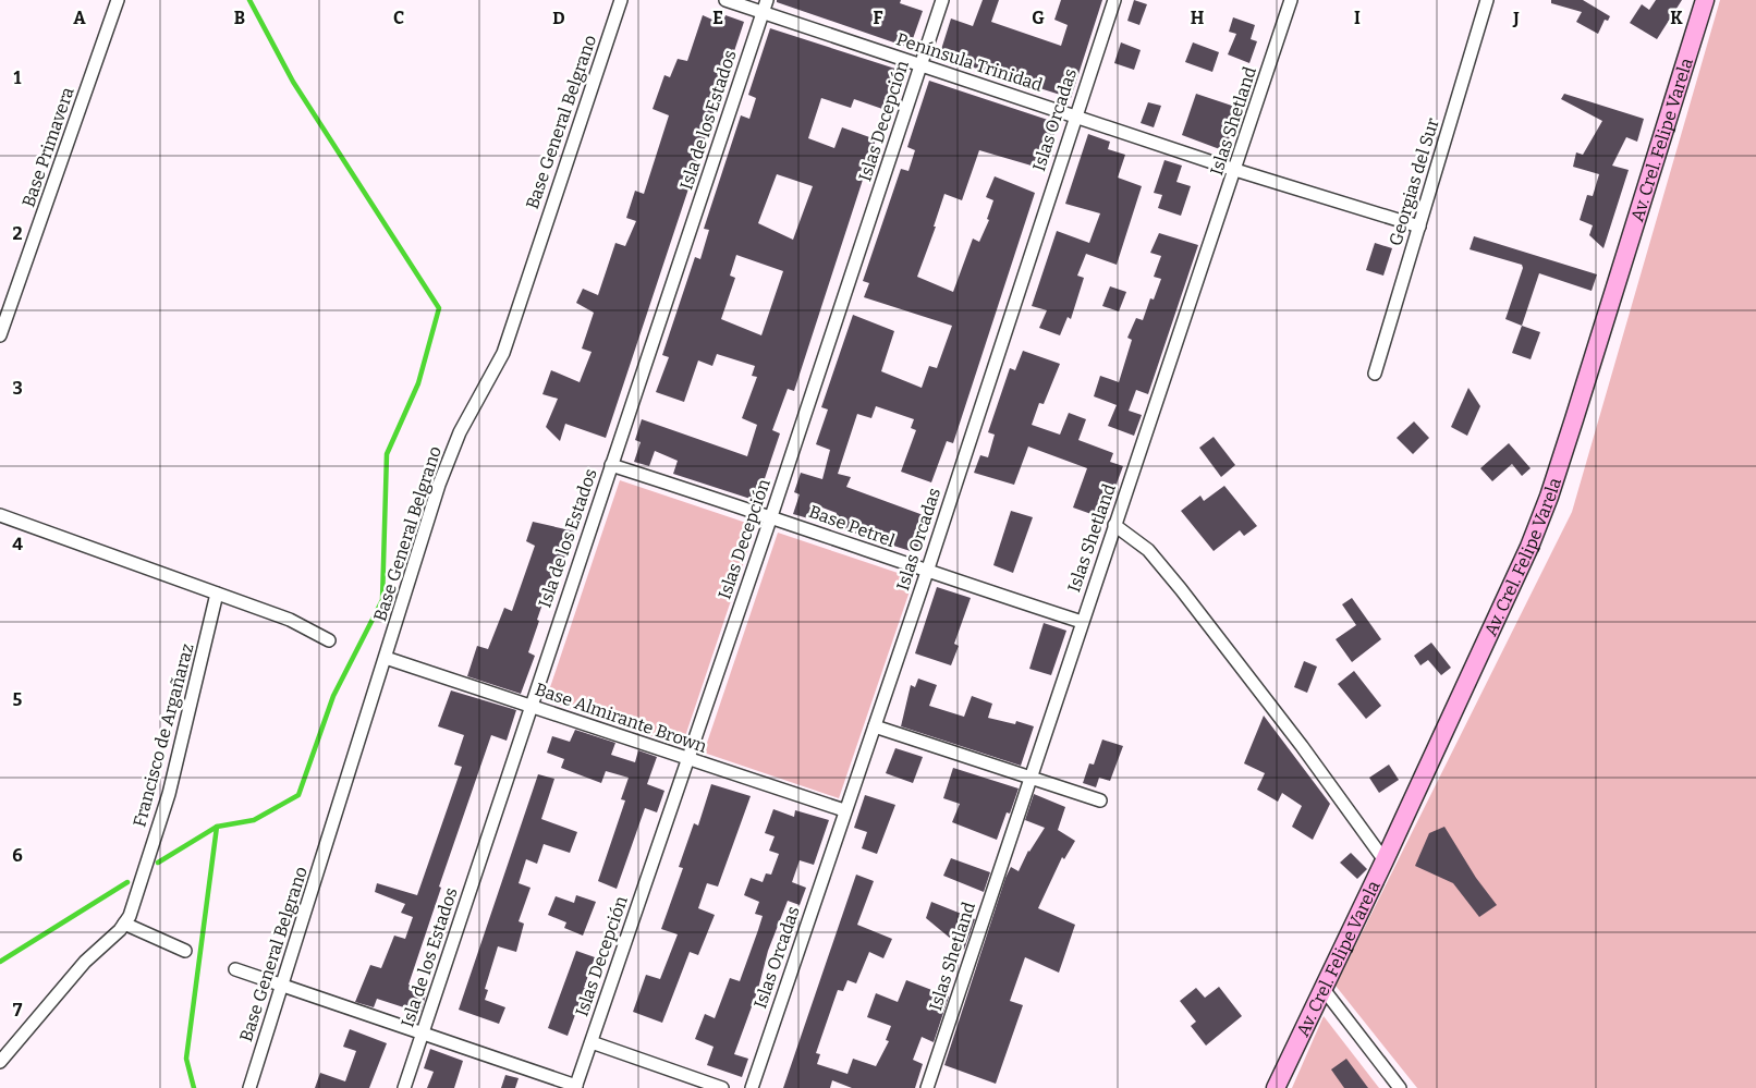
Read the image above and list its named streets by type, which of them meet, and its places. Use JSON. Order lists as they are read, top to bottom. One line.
{"streets":{"main road":["Av. Crel. Felipe Varela"],"street":["Península Trinidad","Isla de los Estados","Islas Orcadas","Islas Decepción","Islas Shetland","Base General Belgrano","Base Primavera","Georgias del Sur","Base Petrel","Base Almirante Brown","Francisco de Argañaraz"]},"crossings":[["Península Trinidad","Isla de los Estados"],["Península Trinidad","Islas Orcadas"],["Península Trinidad","Islas Decepción"],["Península Trinidad","Islas Shetland"],["Península Trinidad","Georgias del Sur"],["Isla de los Estados","Base Petrel"],["Isla de los Estados","Base Almirante Brown"],["Islas Orcadas","Base Petrel"],["Islas Orcadas","Base Almirante Brown"],["Islas Decepción","Base Petrel"],["Islas Decepción","Base Almirante Brown"],["Islas Shetland","Base Petrel"],["Base General Belgrano","Base Almirante Brown"]],"grid":{"columns":["A","B","C","D","E","F","G","H","I","J","K"],"rows":["1","2","3","4","5","6","7"]}}
